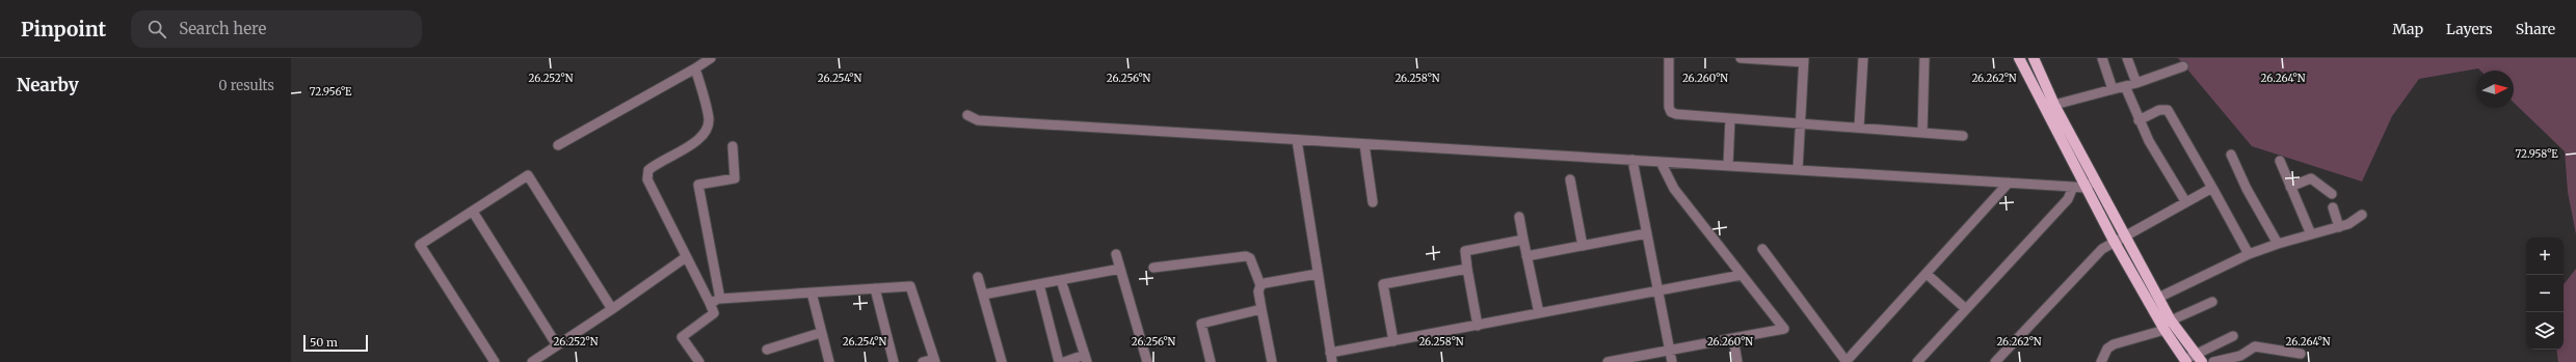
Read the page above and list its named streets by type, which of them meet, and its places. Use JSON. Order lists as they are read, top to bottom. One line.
{"scale_bar":"50 m","north":"right","page":{"header":"Pinpoint","search":"Search here","nav":["Map","Layers","Share"],"heading":["Nearby","0 results"],"map_buttons":["+","−"],"scale":"50 m"},"coordinates":["26.252°N","26.254°N","26.256°N","26.258°N","26.260°N","26.262°N","26.264°N","72.956°E","72.958°E"]}
